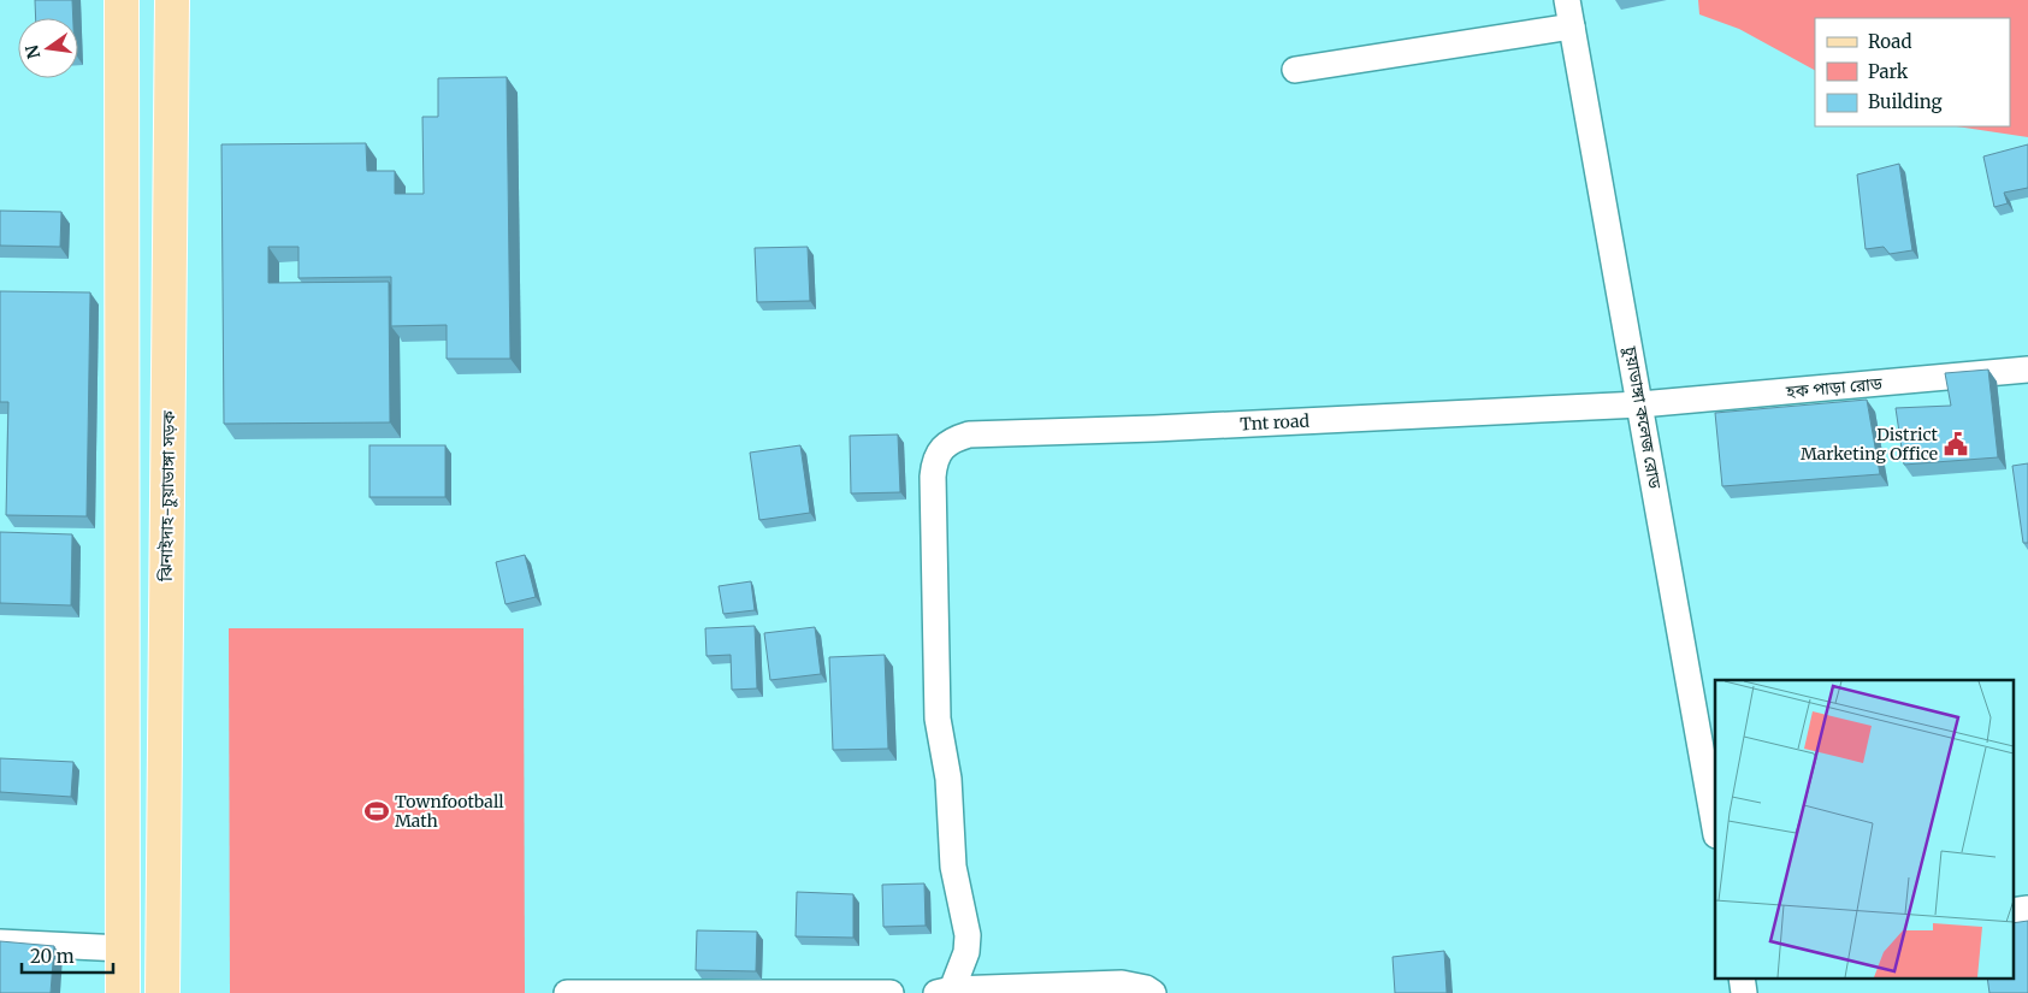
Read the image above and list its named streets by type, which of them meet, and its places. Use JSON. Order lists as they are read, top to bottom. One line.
{"streets":{"main road":["ঝিনাইদাহ-চুয়াডাঙ্গা সড়ক"],"street":["হক পাড়া রোড","চুয়াডাঙ্গা কলেজ রোড","Tnt road"]},"crossings":[["হক পাড়া রোড","চুয়াডাঙ্গা কলেজ রোড"],["হক পাড়া রোড","Tnt road"],["চুয়াডাঙ্গা কলেজ রোড","Tnt road"]],"places":{"public building":["District Marketing Office"],"sports":["Townfootball Math"]},"legend":["Road","Park","Building"],"scale_bar":"20 m","north":"left"}
